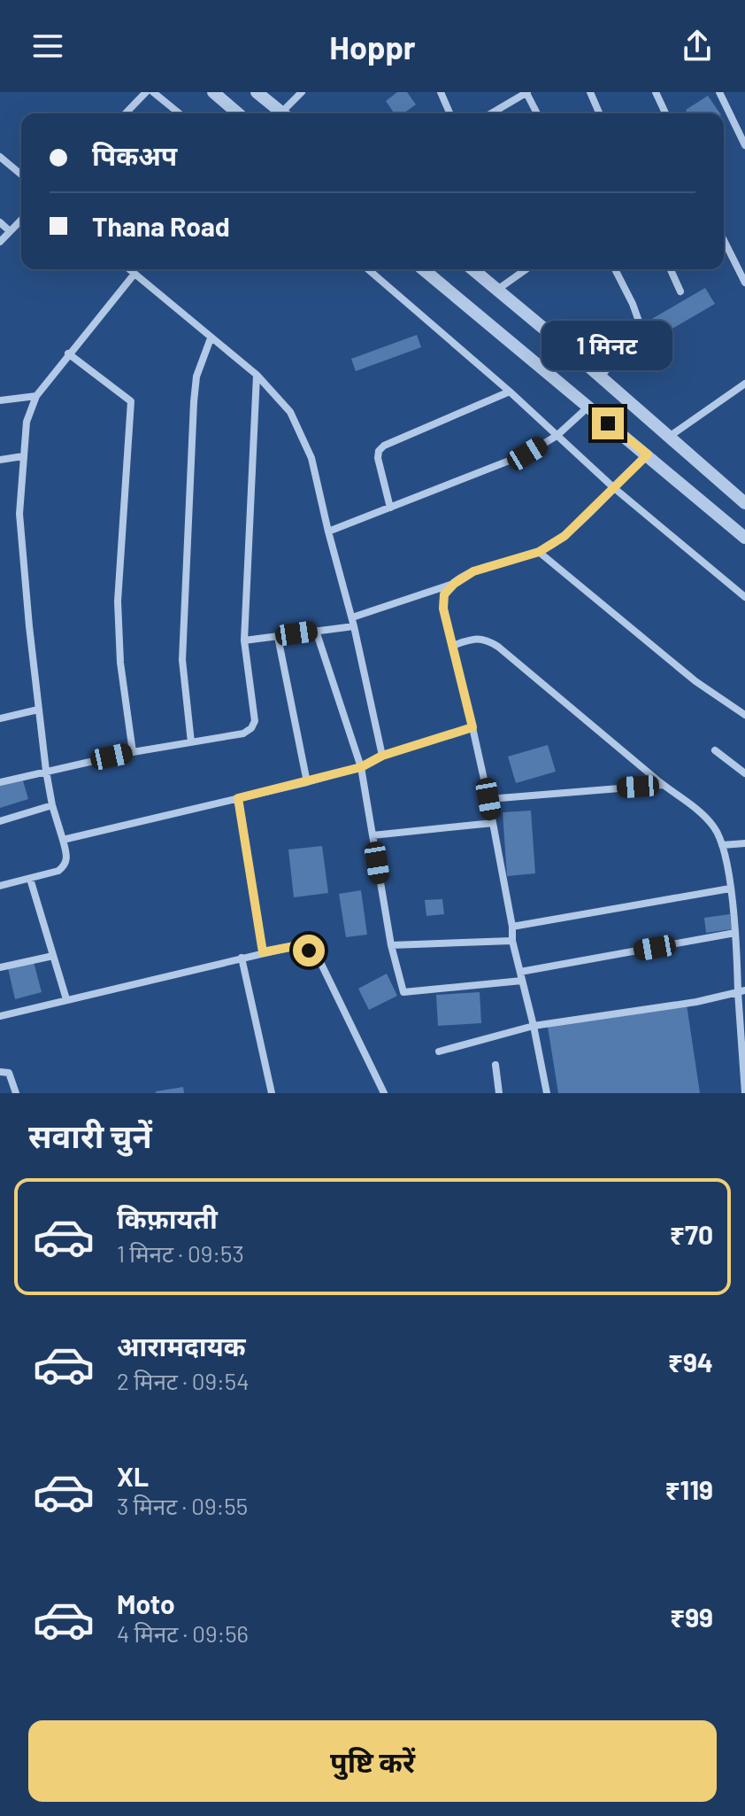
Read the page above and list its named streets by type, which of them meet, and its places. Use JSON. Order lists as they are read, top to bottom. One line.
{"page":{"header":"Hoppr","banner":["पिकअप","Thana Road"],"bubble":"1 मिनट","heading":"सवारी चुनें","list":[{"name":"किफ़ायती","note":"1 मिनट · 09:53","value":"₹70"},{"name":"आरामदायक","note":"2 मिनट · 09:54","value":"₹94"},{"name":"XL","note":"3 मिनट · 09:55","value":"₹119"},{"name":"Moto","note":"4 मिनट · 09:56","value":"₹99"}],"buttons":"पुष्टि करें"}}
